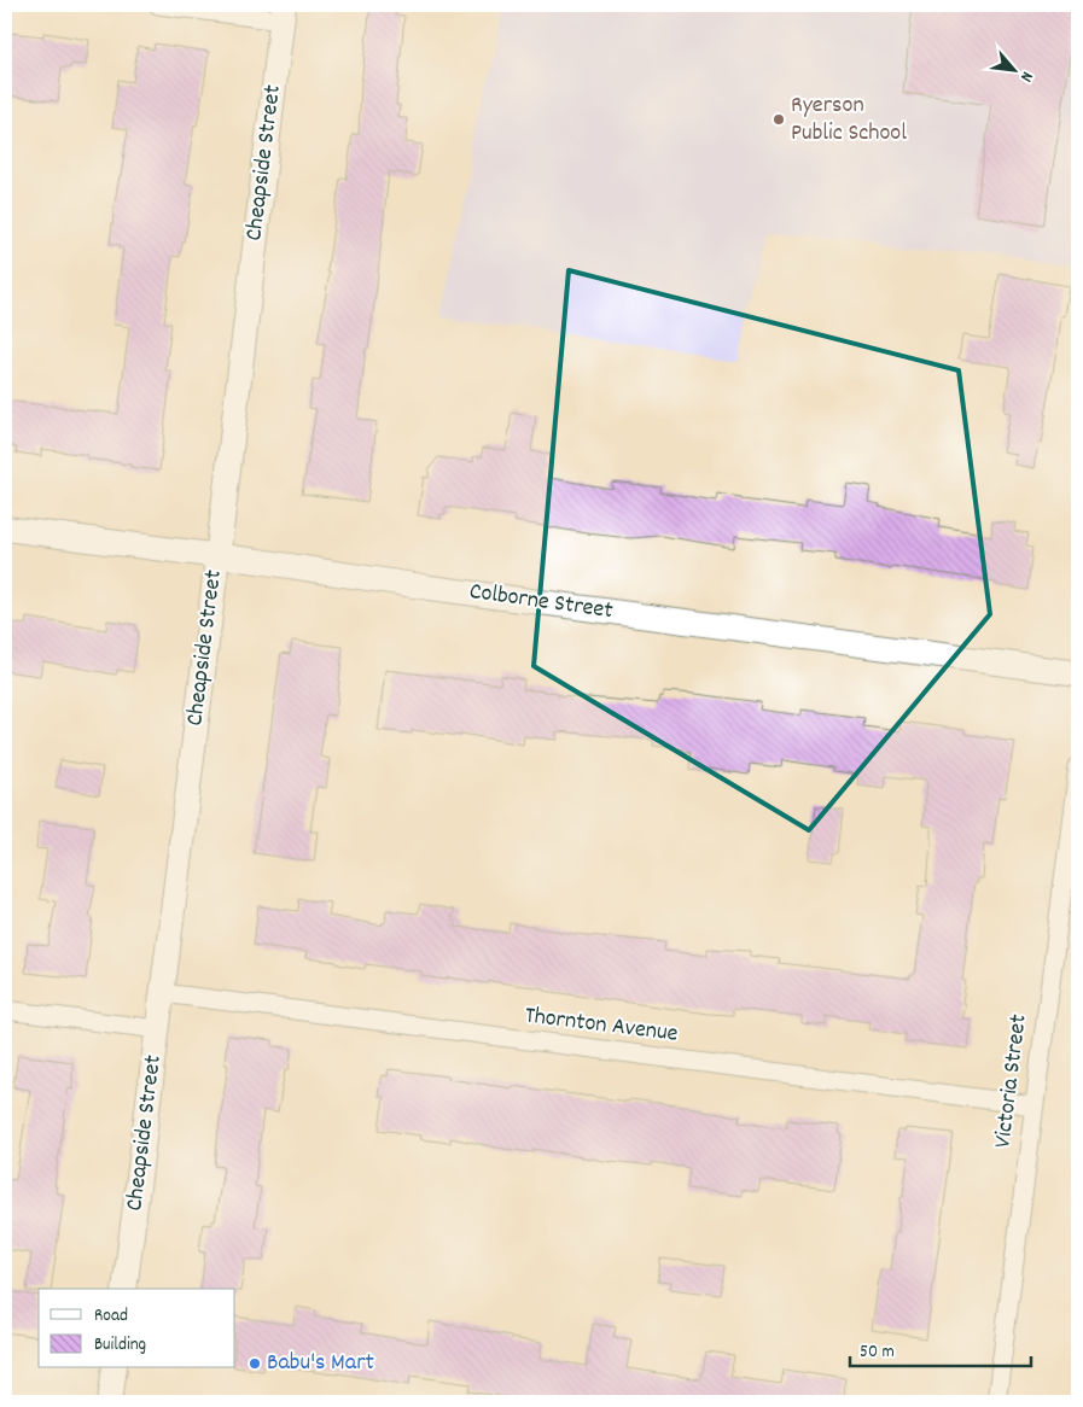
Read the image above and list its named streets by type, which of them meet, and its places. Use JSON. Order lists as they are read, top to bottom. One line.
{"streets":{"street":["Cheapside Street","Colborne Street","Thornton Avenue","Victoria Street"]},"crossings":[["Cheapside Street","Colborne Street"],["Cheapside Street","Thornton Avenue"],["Thornton Avenue","Victoria Street"]],"places":["Ryerson Public School","Babu's Mart"],"legend":["Road","Building"],"scale_bar":"50 m","north":"bottom right"}
